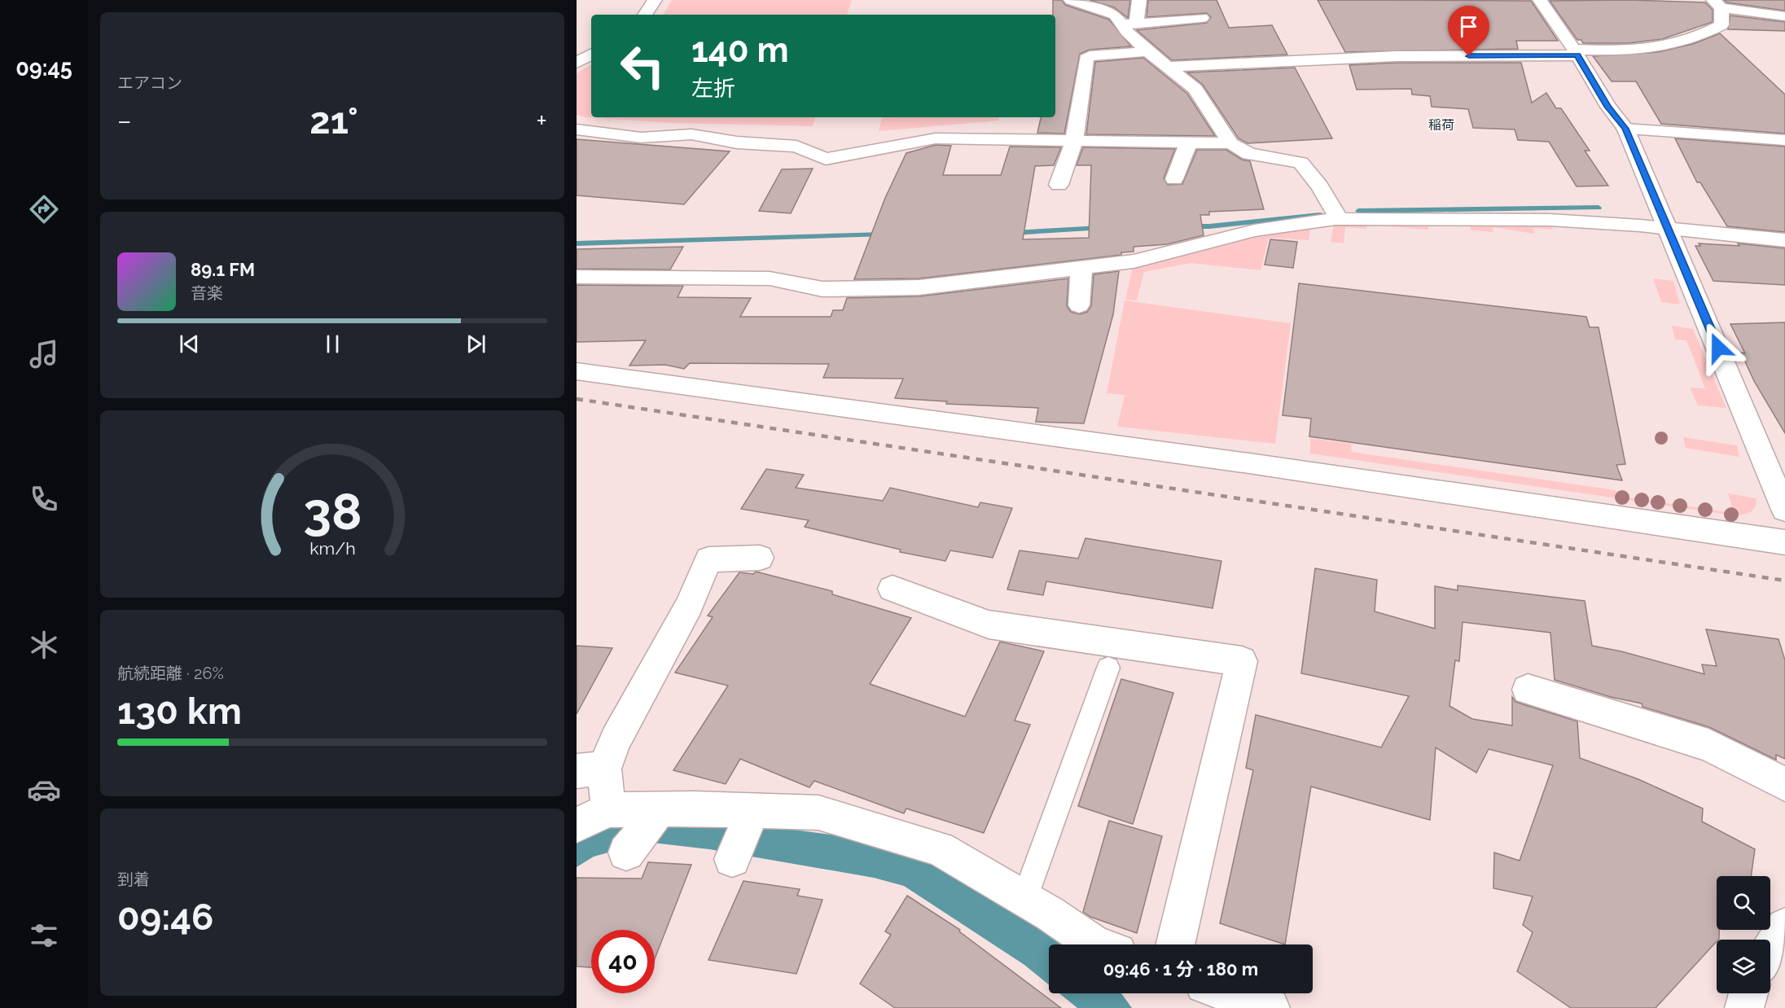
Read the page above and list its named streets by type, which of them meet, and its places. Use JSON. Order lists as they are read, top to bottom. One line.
{"districts":["稲荷"],"page":{"tabs":"09:45","tile":["エアコン",["航続距離 · 26%","130 km"],["到着","09:46"]],"turn":["140 m","左折"],"heat":["−","21°","+"],"song":["89.1 FM","音楽"],"limit":"40","trip":"09:46 · 1 分 · 180 m","gauge":["38","km/h"]}}
